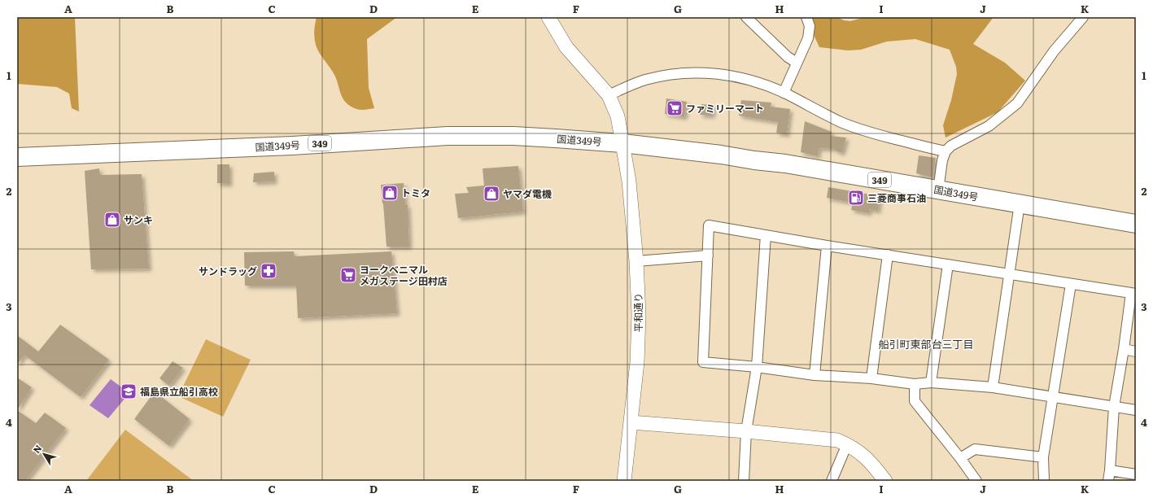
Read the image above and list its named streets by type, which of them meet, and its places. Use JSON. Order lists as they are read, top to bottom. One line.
{"streets":{"highway":["国道349号","349"],"street":["平和通り"]},"crossings":[["国道349号","平和通り"]],"districts":["船引町東部台三丁目"],"places":{"supermarket":["ファミリーマート","ヨークベニマル メガステージ田村店"],"shop":["トミタ","ヤマダ電機","サンキ"],"fuel station":["三菱商事石油"],"pharmacy":["サンドラッグ"],"school or university":["福島県立船引高校"]},"north":"top left","grid":{"columns":["A","B","C","D","E","F","G","H","I","J","K"],"rows":["1","2","3","4"]}}
